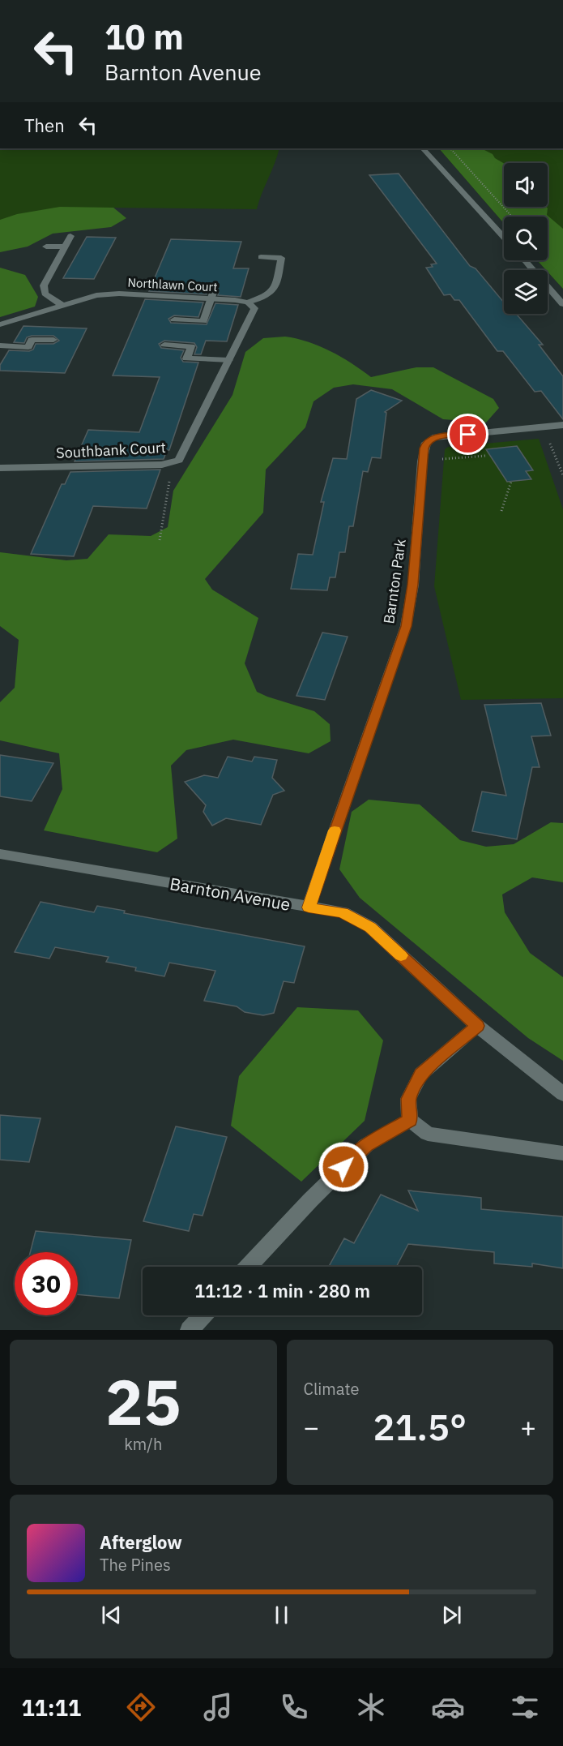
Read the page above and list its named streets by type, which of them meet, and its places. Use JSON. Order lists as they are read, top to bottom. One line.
{"streets":{"street":["Northlawn Court","Southbank Court","Barnton Park","Barnton Avenue"]},"crossings":[["Barnton Park","Barnton Avenue"]],"page":{"turn":["10 m","Barnton Avenue"],"then":"Then","limit":"30","trip":"11:12 · 1 min · 280 m","tile":[["25","km/h"],"Climate"],"heat":["−","21.5°","+"],"song":["Afterglow","The Pines"],"tabs":"11:11"}}
